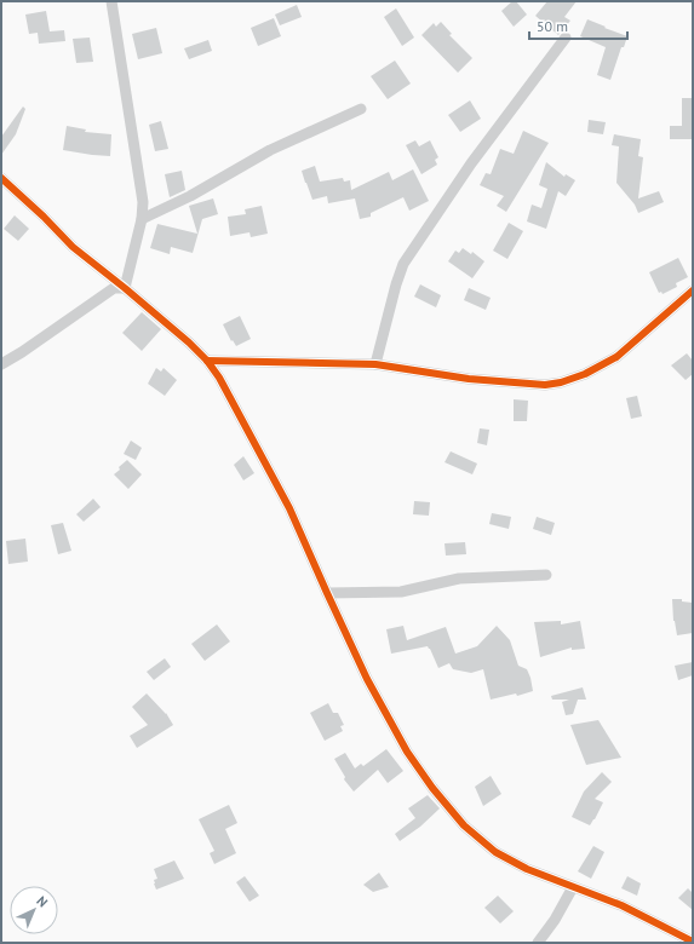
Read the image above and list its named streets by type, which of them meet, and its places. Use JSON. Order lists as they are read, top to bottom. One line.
{"scale_bar":"50 m","north":"top right"}
